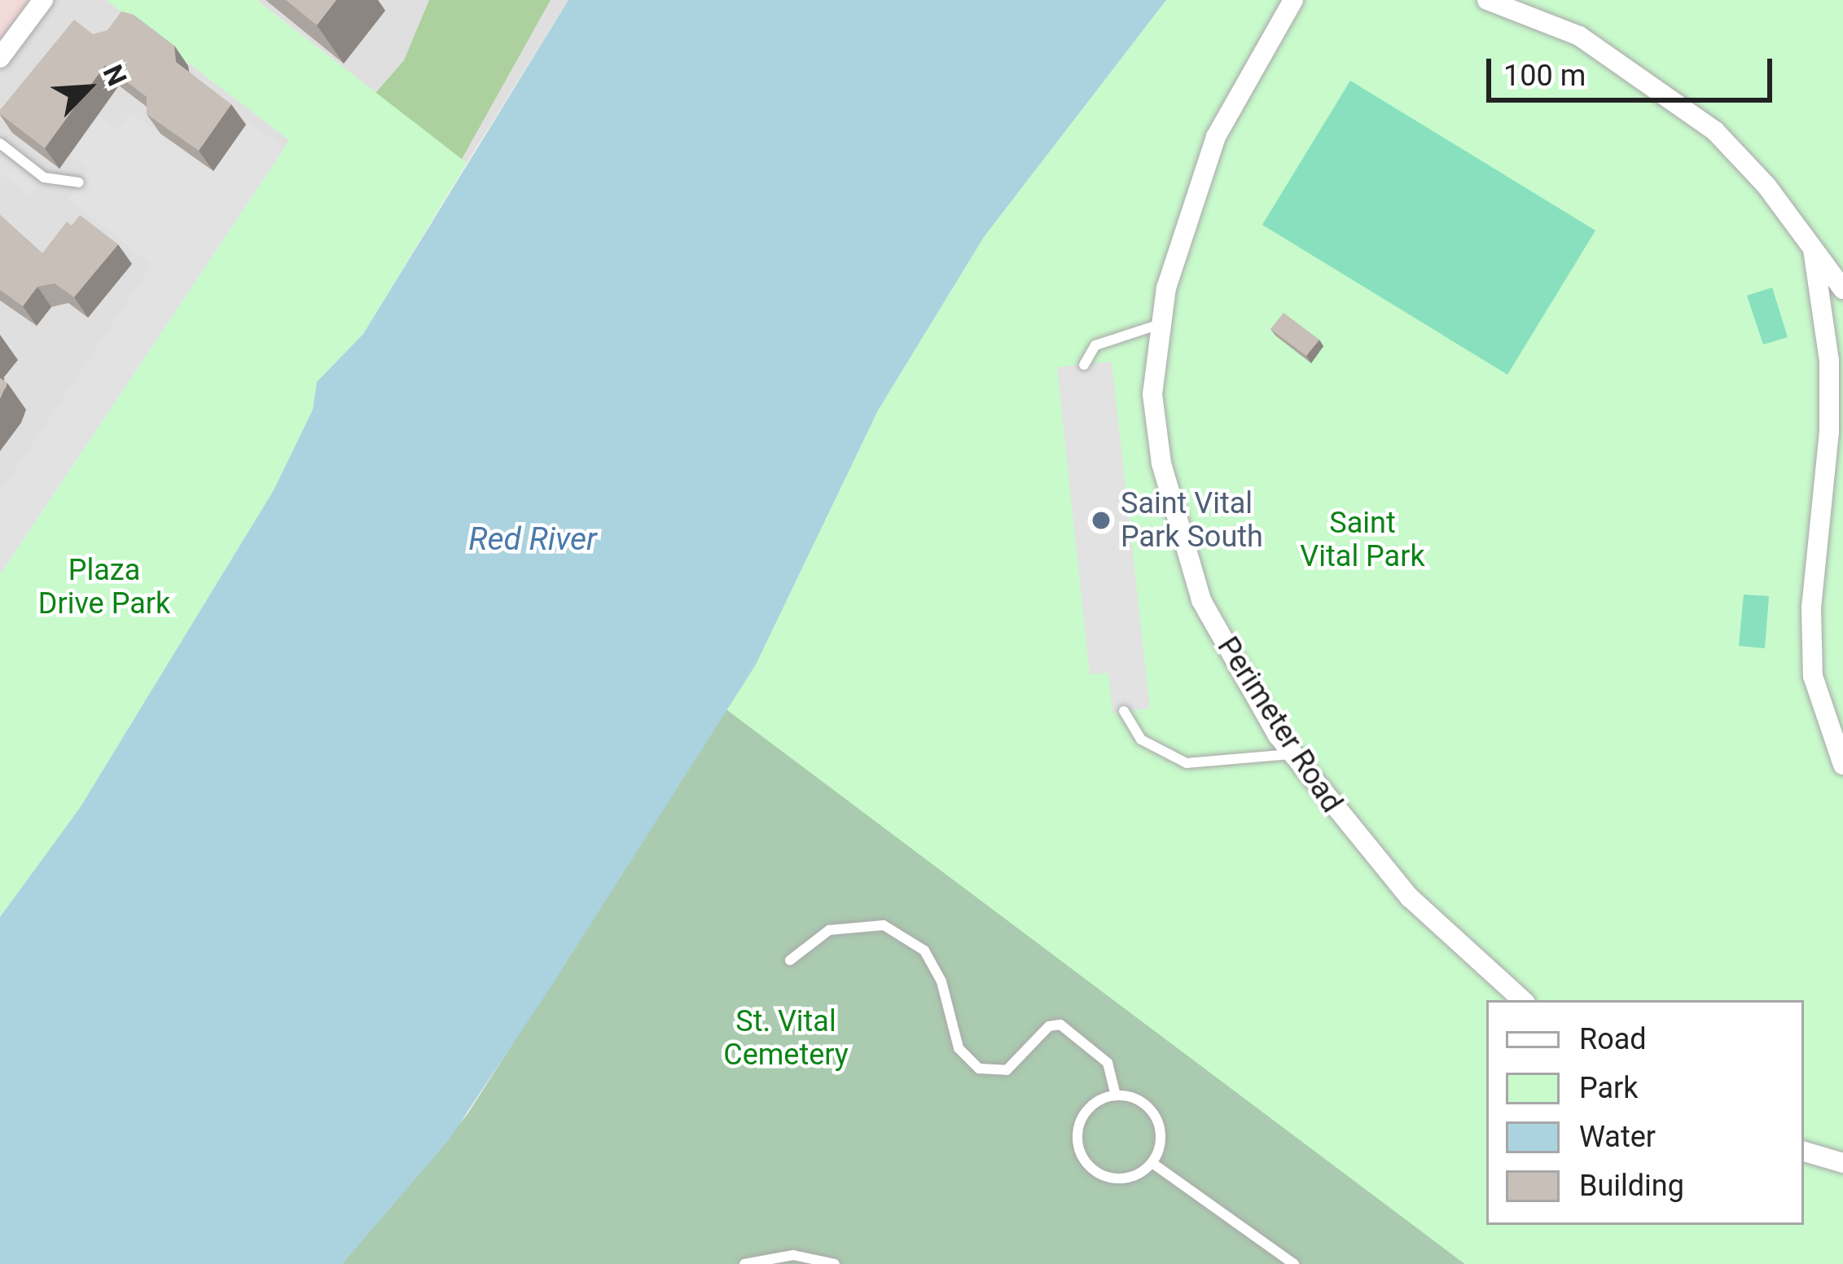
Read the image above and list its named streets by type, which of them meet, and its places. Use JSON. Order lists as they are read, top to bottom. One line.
{"streets":{"street":["Perimeter Road"]},"water":["Red River"],"parks":["Saint Vital Park","Plaza Drive Park","St. Vital Cemetery"],"places":["Saint Vital Park South"],"legend":["Road","Park","Water","Building"],"scale_bar":"100 m","north":"top right"}
